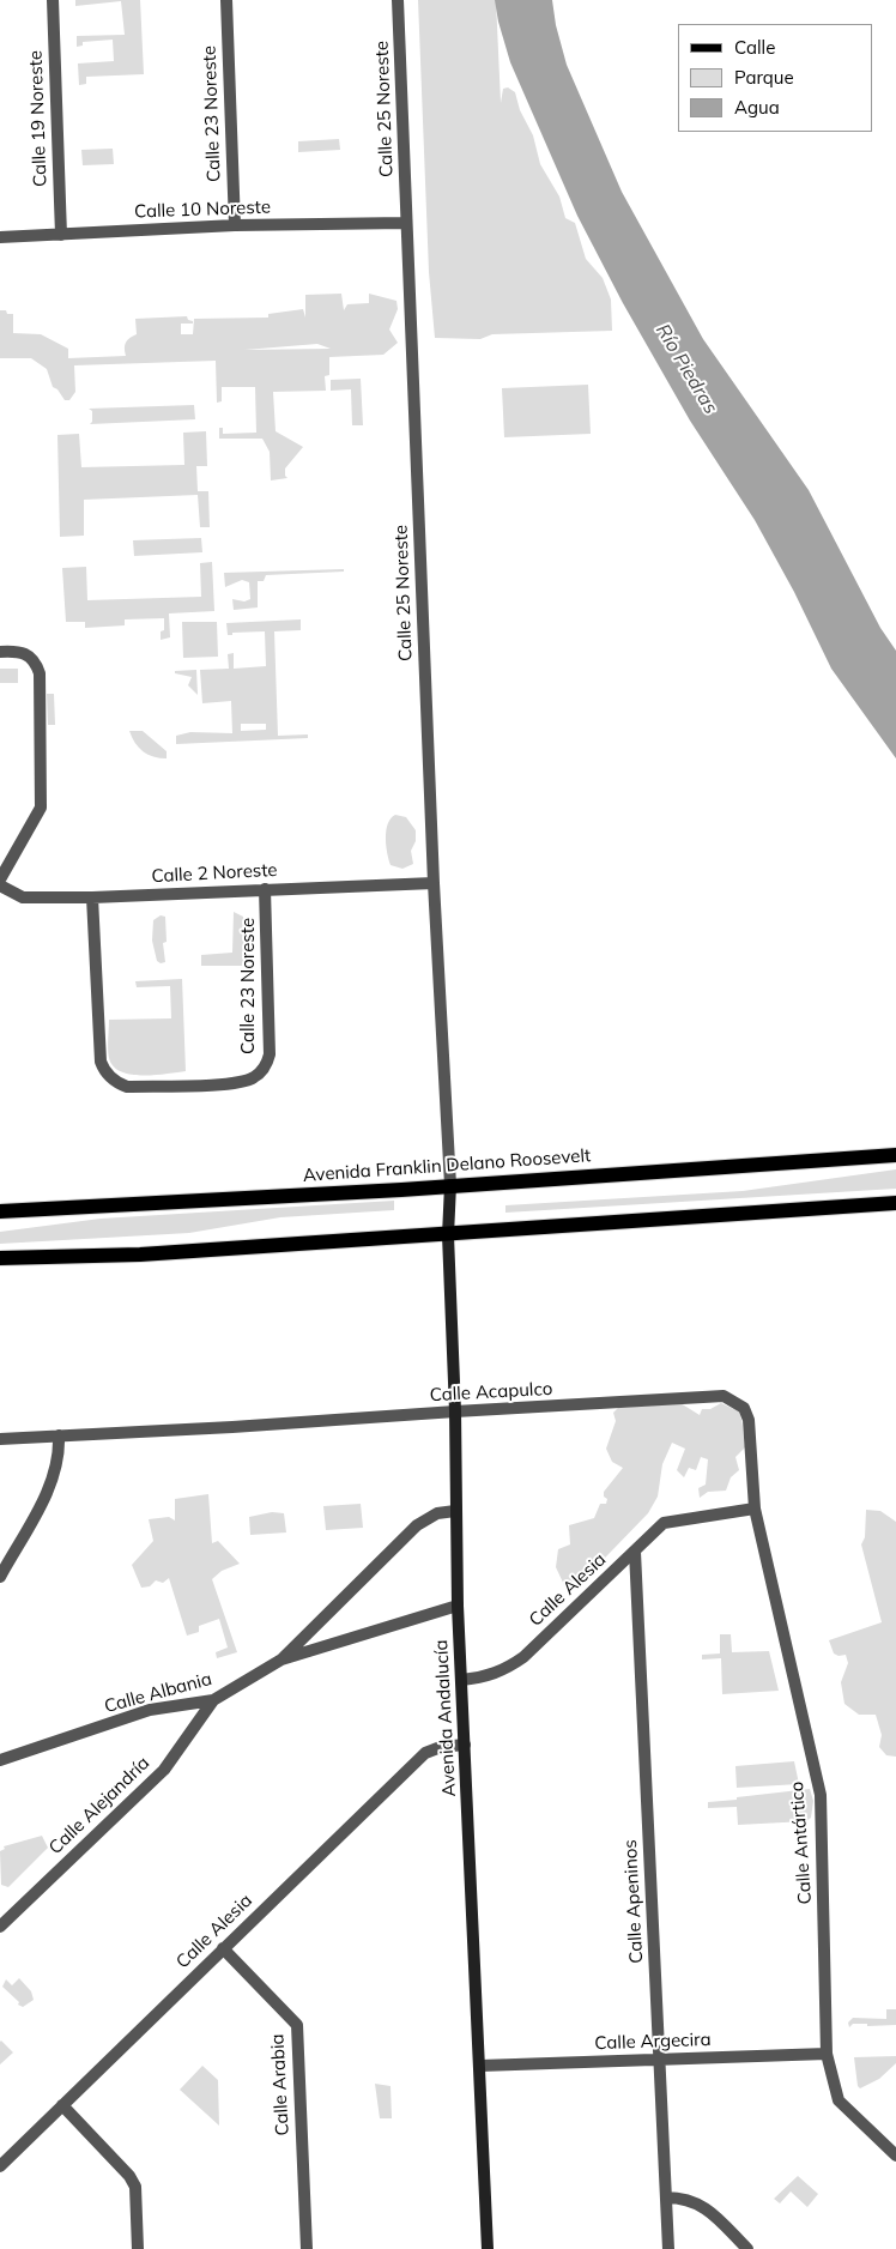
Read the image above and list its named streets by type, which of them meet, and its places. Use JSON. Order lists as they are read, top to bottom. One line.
{"streets":{"main road":["Avenida Franklin Delano Roosevelt"],"street":["Calle 25 Noreste","Calle 23 Noreste","Calle 19 Noreste","Calle 10 Noreste","Calle 2 Noreste","Calle Acapulco","Calle Alesia","Calle Albania","Avenida Andalucía","Calle Alejandría","Calle Antártico","Calle Apeninos","Calle Argecira","Calle Arabia"]},"crossings":[["Calle 25 Noreste","Calle 10 Noreste"],["Calle 25 Noreste","Calle 2 Noreste"],["Calle 25 Noreste","Avenida Franklin Delano Roosevelt"],["Calle 25 Noreste","Avenida Andalucía"],["Calle 23 Noreste","Calle 10 Noreste"],["Calle 23 Noreste","Calle 2 Noreste"],["Calle 19 Noreste","Calle 10 Noreste"],["Avenida Franklin Delano Roosevelt","Avenida Andalucía"],["Calle Acapulco","Avenida Andalucía"],["Calle Acapulco","Calle Antártico"],["Calle Alesia","Avenida Andalucía"],["Calle Alesia","Calle Apeninos"],["Calle Alesia","Calle Arabia"],["Calle Albania","Avenida Andalucía"],["Calle Albania","Calle Alejandría"],["Avenida Andalucía","Calle Argecira"],["Calle Antártico","Calle Argecira"],["Calle Apeninos","Calle Argecira"]],"water":["Río Piedras"],"legend":["Calle","Parque","Agua"]}
